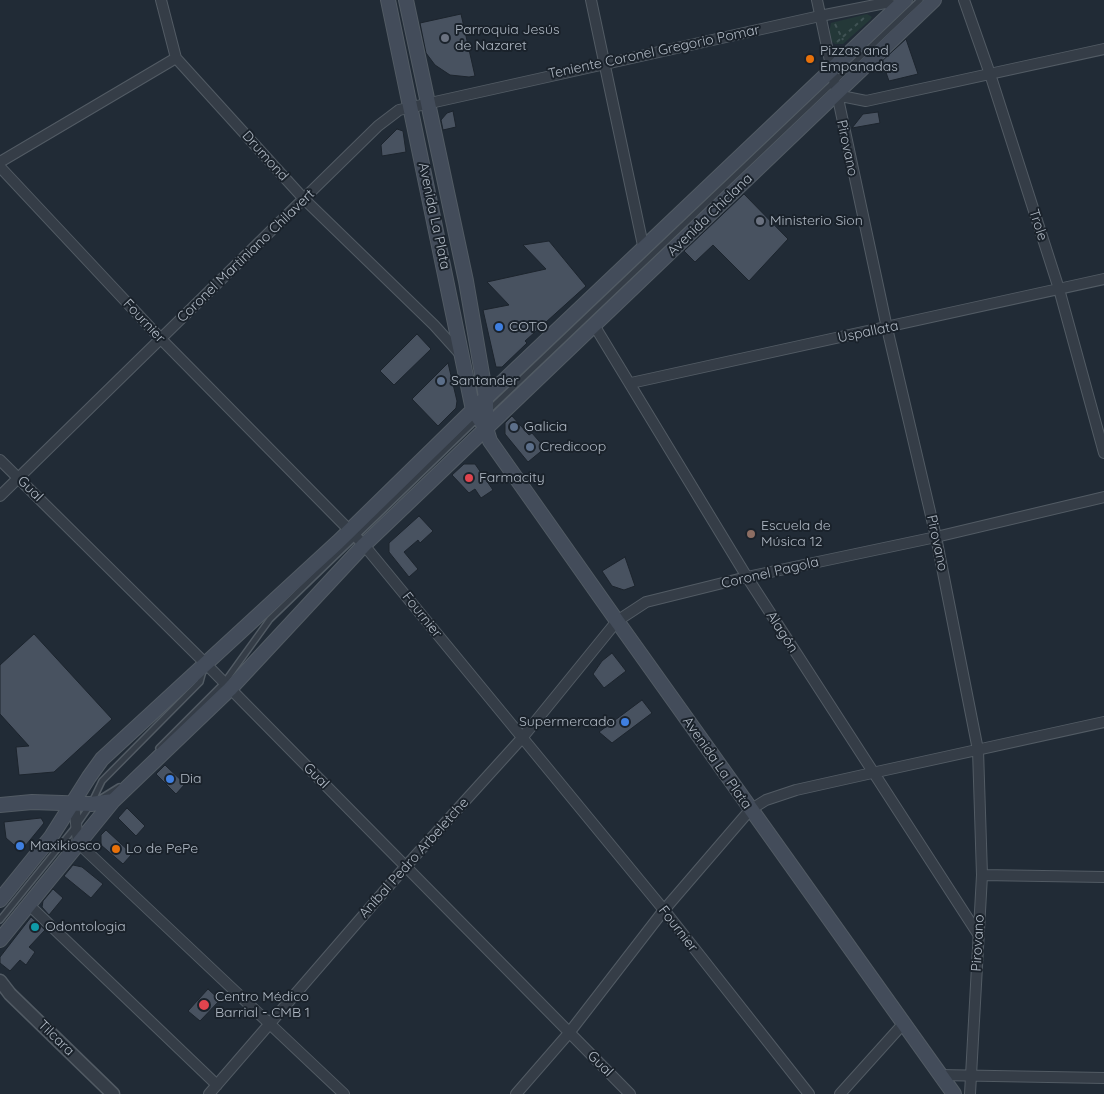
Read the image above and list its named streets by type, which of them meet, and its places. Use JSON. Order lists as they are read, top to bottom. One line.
{"streets":{"main road":["Avenida Chiclana","Avenida La Plata"],"street":["Teniente Coronel Gregorio Pomar","Pirovano","Drumond","Trole","Coronel Martiniano Chilavert","Fournier","Uspallata","Gual","Coronel Pagola","Alagón","Aníbal Pedro Arbeletche","Tilcara"]},"crossings":[["Teniente Coronel Gregorio Pomar","Pirovano"],["Teniente Coronel Gregorio Pomar","Avenida Chiclana"],["Teniente Coronel Gregorio Pomar","Avenida La Plata"],["Teniente Coronel Gregorio Pomar","Coronel Martiniano Chilavert"],["Pirovano","Avenida Chiclana"],["Pirovano","Uspallata"],["Pirovano","Coronel Pagola"],["Pirovano","Alagón"],["Drumond","Avenida La Plata"],["Drumond","Coronel Martiniano Chilavert"],["Avenida Chiclana","Avenida La Plata"],["Avenida Chiclana","Alagón"],["Avenida La Plata","Coronel Martiniano Chilavert"],["Avenida La Plata","Coronel Pagola"],["Avenida La Plata","Aníbal Pedro Arbeletche"],["Trole","Uspallata"],["Coronel Martiniano Chilavert","Fournier"],["Coronel Martiniano Chilavert","Gual"],["Fournier","Aníbal Pedro Arbeletche"],["Uspallata","Alagón"],["Gual","Aníbal Pedro Arbeletche"],["Coronel Pagola","Alagón"],["Coronel Pagola","Aníbal Pedro Arbeletche"]],"places":["Parroquia Jesús de Nazaret","Pizzas and Empanadas","Ministerio Sion","COTO","Santander","Galicia","Credicoop","Farmacity","Escuela de Música 12","Supermercado","Dia","Maxikiosco","Lo de PePe","Odontologia","Centro Médico Barrial - CMB 1"]}
